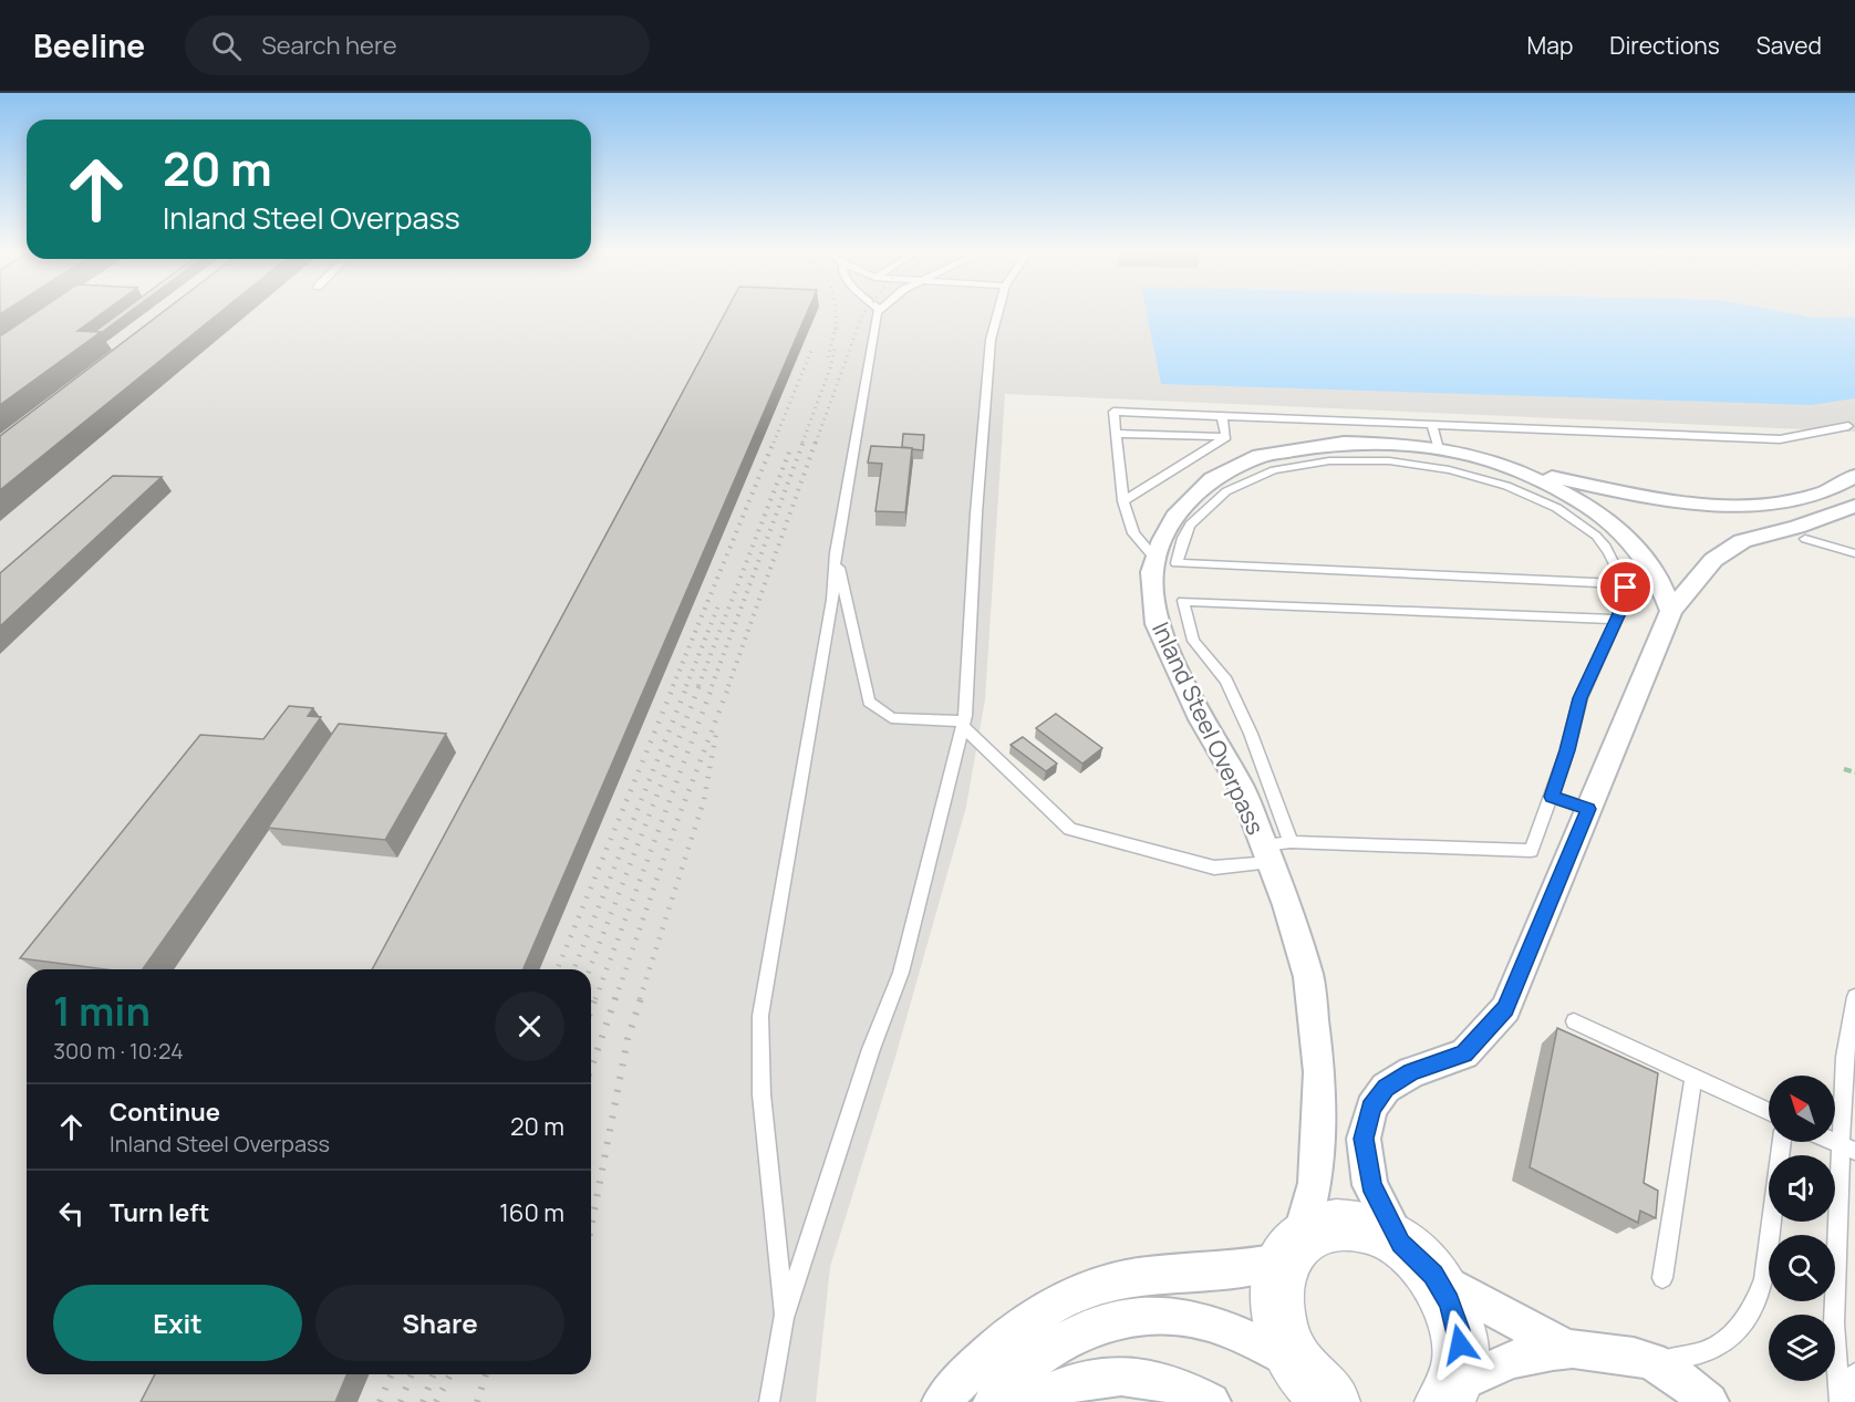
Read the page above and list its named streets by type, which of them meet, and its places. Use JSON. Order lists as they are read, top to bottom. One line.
{"streets":{"street":["Inland Steel Overpass"]},"north":"top left","page":{"header":"Beeline","search":"Search here","nav":["Map","Directions","Saved"],"turn":["20 m","Inland Steel Overpass"],"heading":["1 min","300 m · 10:24"],"list":[{"name":"Continue","note":"Inland Steel Overpass","value":"20 m"},{"name":"Turn left","value":"160 m"}],"buttons":["Exit","Share"]}}
